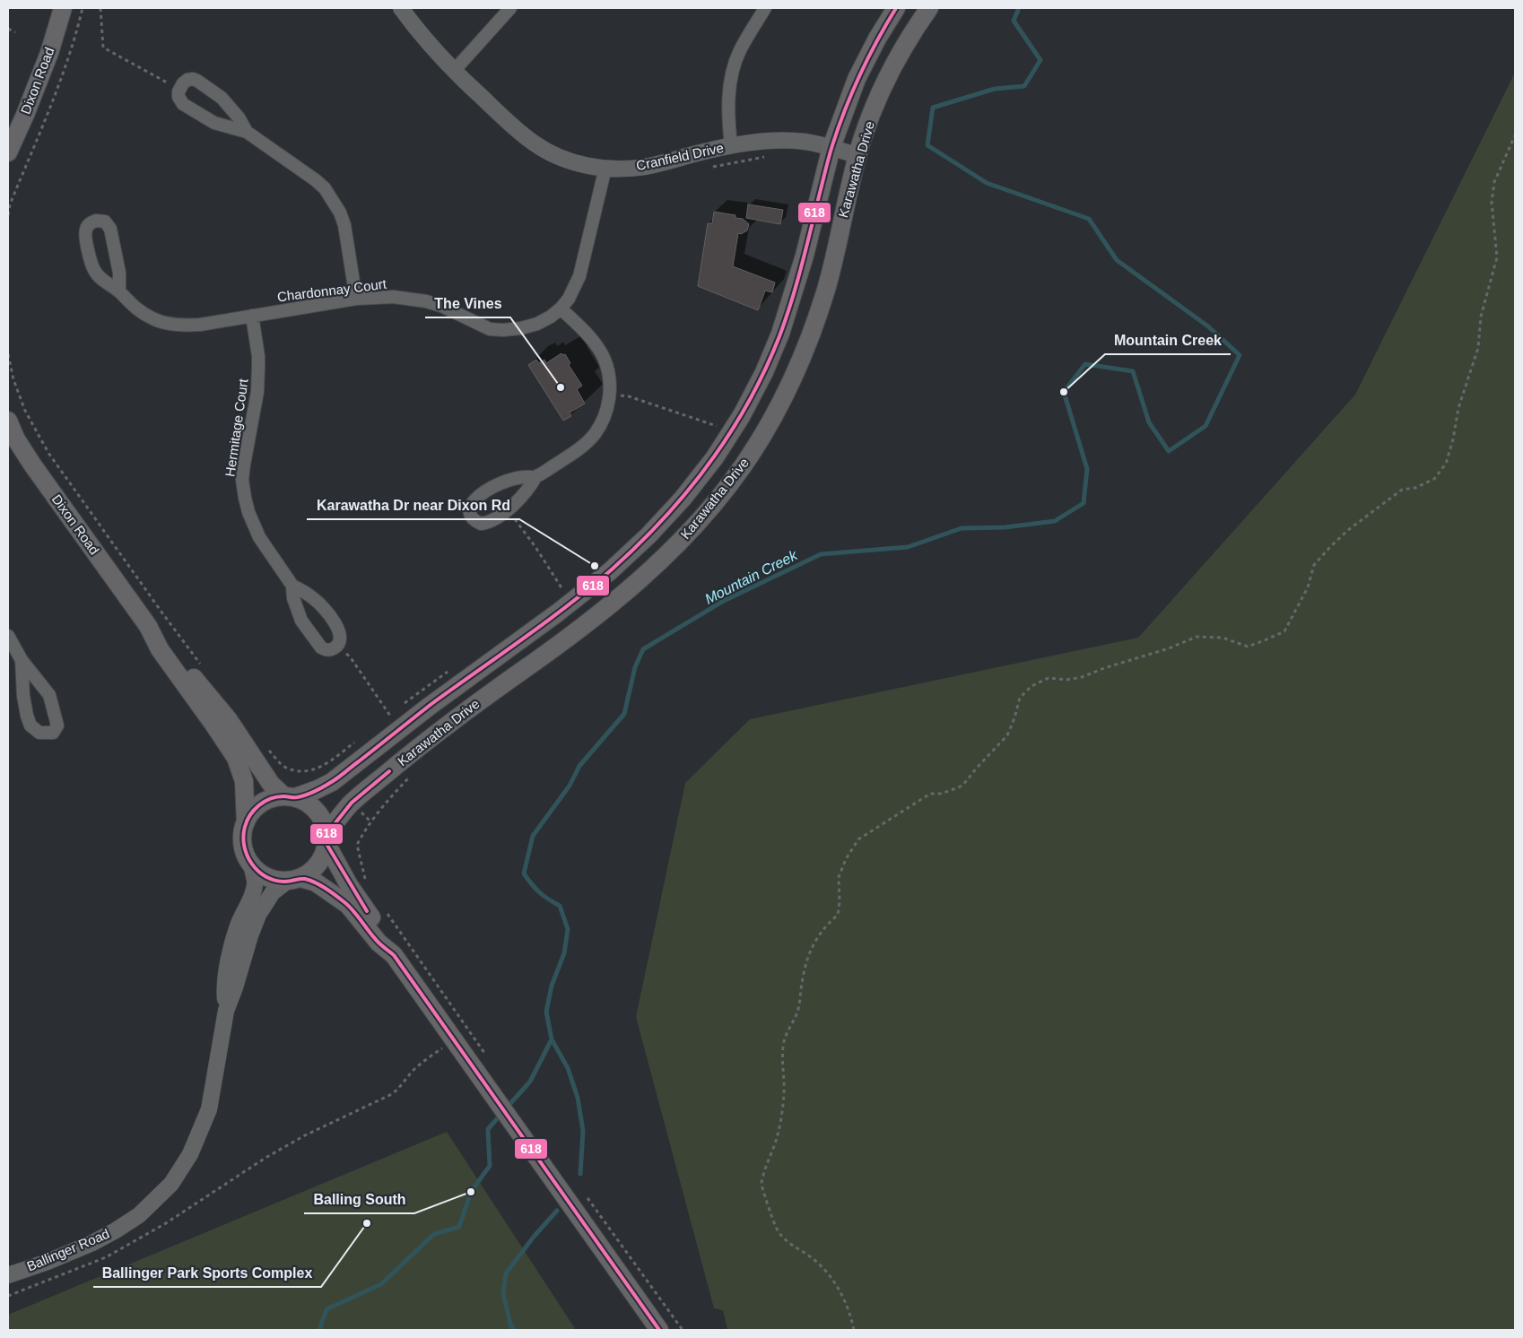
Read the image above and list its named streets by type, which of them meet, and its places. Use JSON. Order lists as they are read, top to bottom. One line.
{"streets":{"main road":["Dixon Road","Karawatha Drive"],"street":["Cranfield Drive","Chardonnay Court","Hermitage Court","Ballinger Road"]},"crossings":[["Dixon Road","Karawatha Drive"],["Dixon Road","Ballinger Road"],["Cranfield Drive","Karawatha Drive"],["Cranfield Drive","Chardonnay Court"],["Karawatha Drive","Ballinger Road"],["Chardonnay Court","Hermitage Court"]],"water":["Mountain Creek"],"places":["The Vines","Mountain Creek","Karawatha Dr near Dixon Rd","Balling South","Ballinger Park Sports Complex"],"lines":["transit line 618"]}
